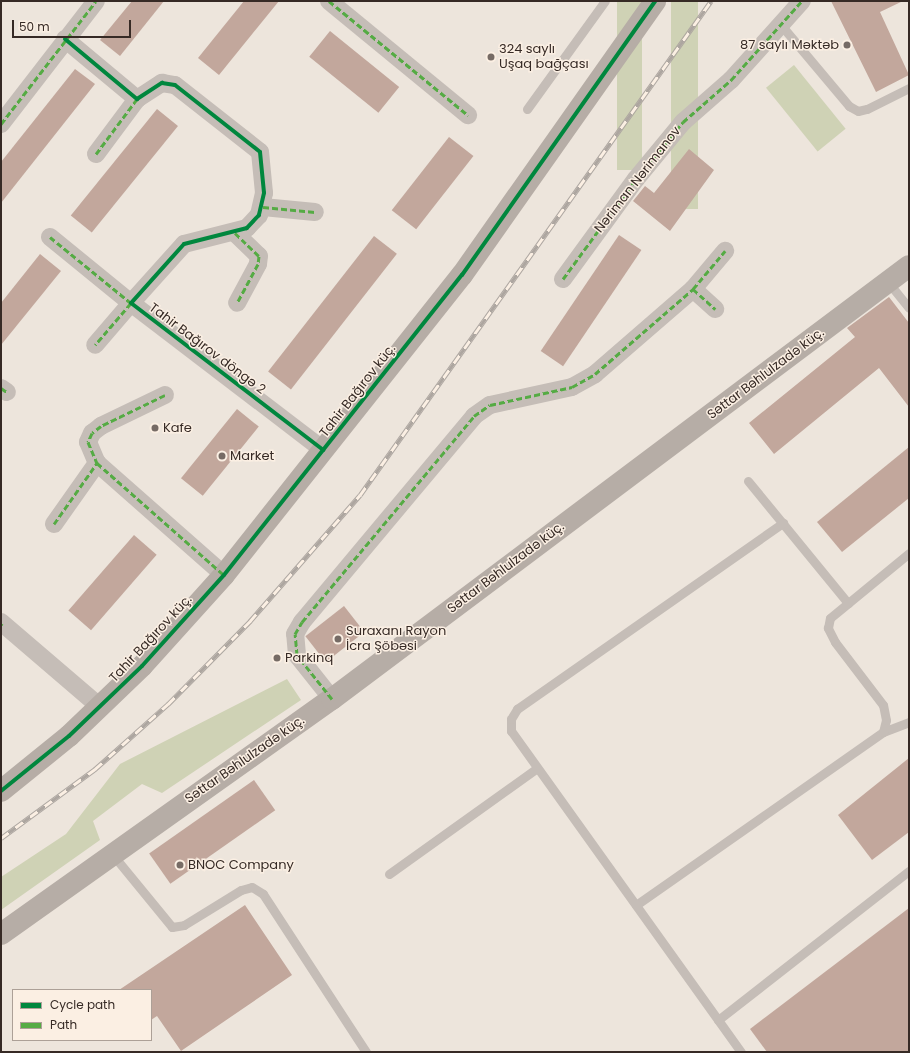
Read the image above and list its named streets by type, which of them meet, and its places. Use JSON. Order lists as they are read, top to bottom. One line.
{"streets":{"main road":["Səttar Bəhlulzadə küç.","Tahir Bağırov küç."],"street":["Nəriman Nərimanov","Tahir Bağırov döngə 2"]},"crossings":[["Tahir Bağırov döngə 2","Tahir Bağırov küç."]],"places":["87 saylı Məktəb","324 saylı Uşaq bağçası","Kafe","Market","Suraxanı Rayon İcra Şöbəsi","Parkinq","BNOC Company"],"legend":["Cycle path","Path"],"scale_bar":"50 m"}
